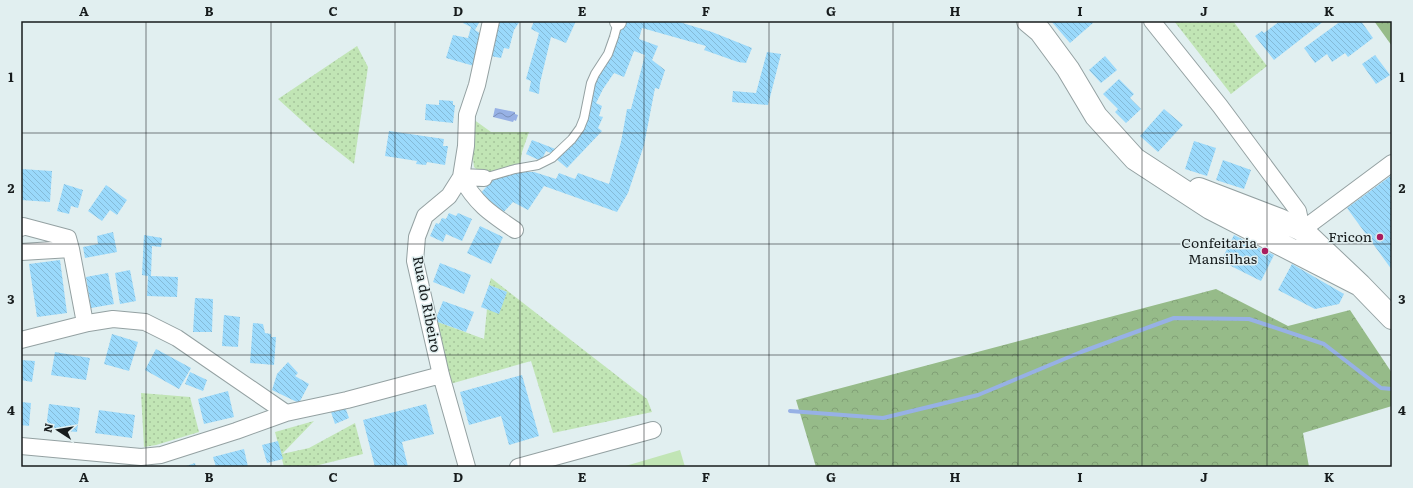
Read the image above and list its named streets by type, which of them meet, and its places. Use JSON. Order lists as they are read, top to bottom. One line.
{"streets":{"street":["Rua do Ribeiro"]},"places":["Fricon","Confeitaria Mansilhas"],"north":"left","grid":{"columns":["A","B","C","D","E","F","G","H","I","J","K"],"rows":["1","2","3","4"]}}
